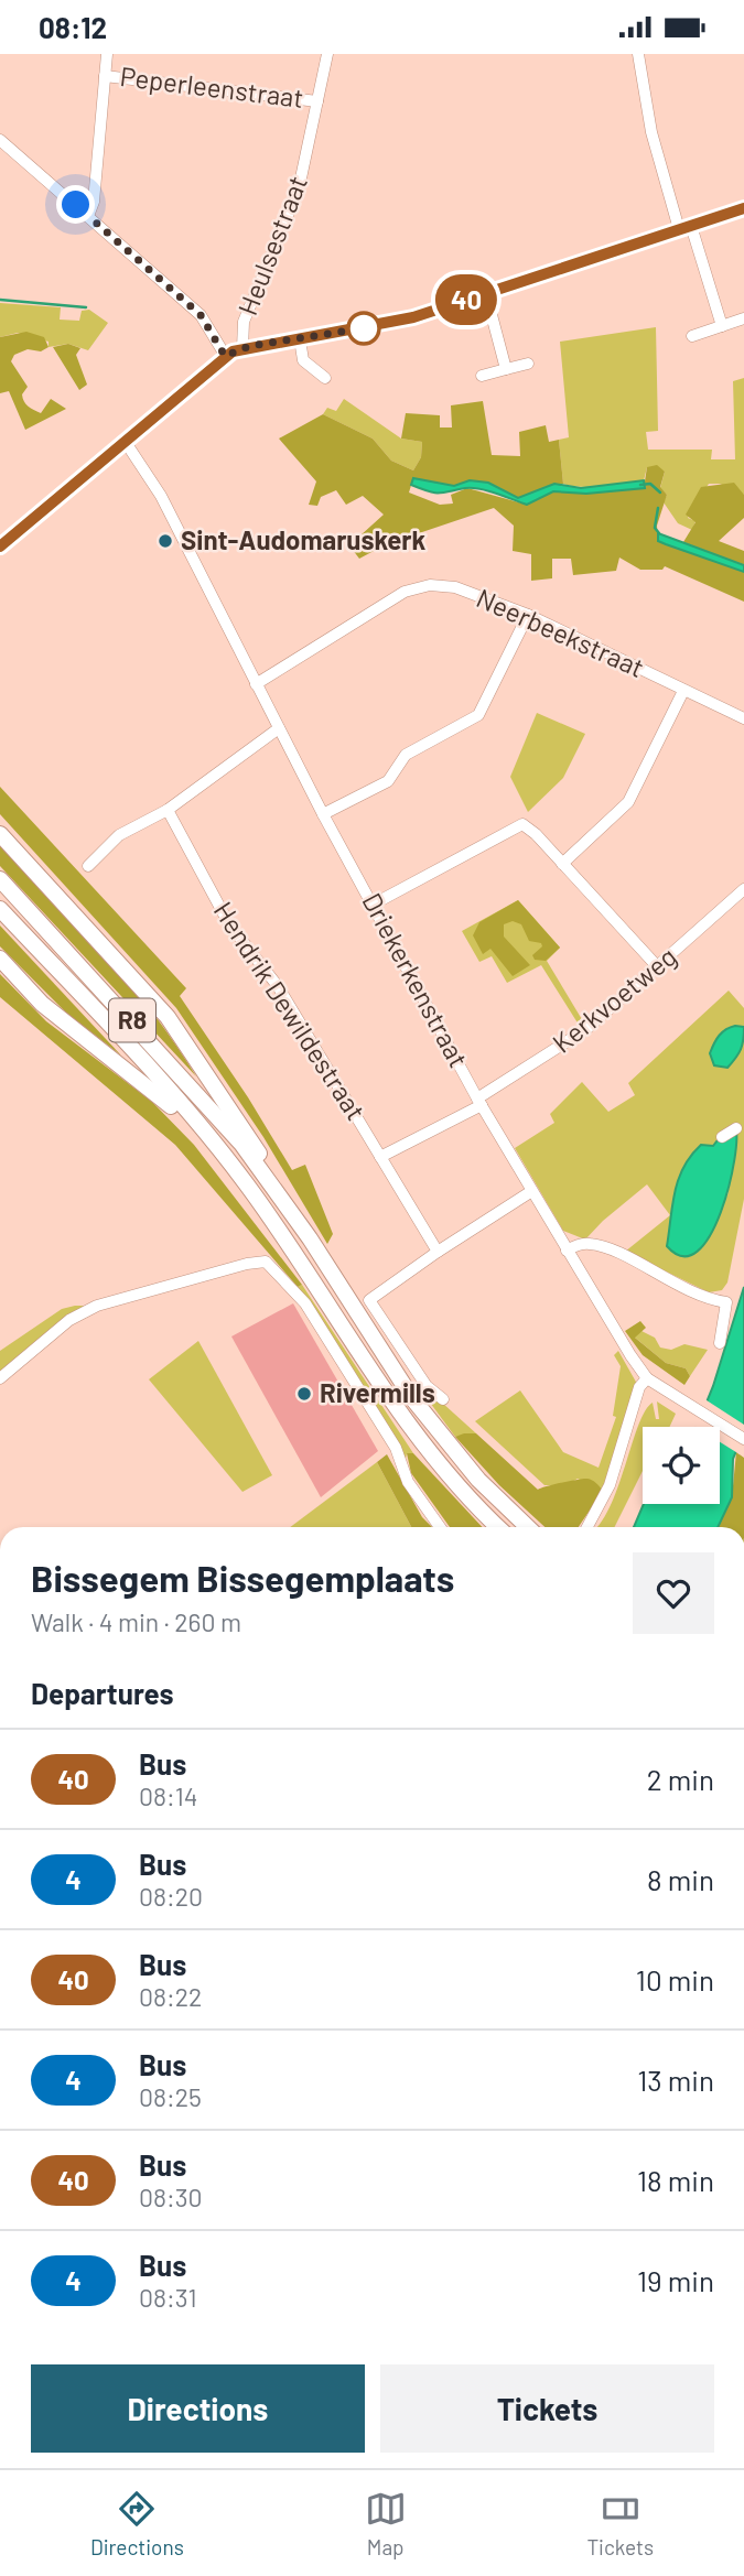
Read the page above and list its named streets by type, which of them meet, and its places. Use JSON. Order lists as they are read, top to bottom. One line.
{"streets":{"highway":["R8"],"street":["Peperleenstraat","Heulsestraat","Neerbeekstraat","Driekerkenstraat","Kerkvoetweg","Hendrik Dewildestraat"]},"crossings":[["Peperleenstraat","Heulsestraat"],["Neerbeekstraat","Driekerkenstraat"],["Driekerkenstraat","Kerkvoetweg"],["Kerkvoetweg","Hendrik Dewildestraat"]],"places":["Sint-Audomaruskerk","Rivermills"],"lines":["bus line 40"],"page":{"status":"08:12","on_map":"40","heading":[["Bissegem Bissegemplaats","Walk · 4 min · 260 m"],"Departures"],"list":[{"mark":"40","name":"Bus","note":"08:14","value":"2 min"},{"mark":"4","name":"Bus","note":"08:20","value":"8 min"},{"mark":"40","name":"Bus","note":"08:22","value":"10 min"},{"mark":"4","name":"Bus","note":"08:25","value":"13 min"},{"mark":"40","name":"Bus","note":"08:30","value":"18 min"},{"mark":"4","name":"Bus","note":"08:31","value":"19 min"}],"buttons":["Directions","Tickets"],"tabs":["Directions","Map","Tickets"]}}
